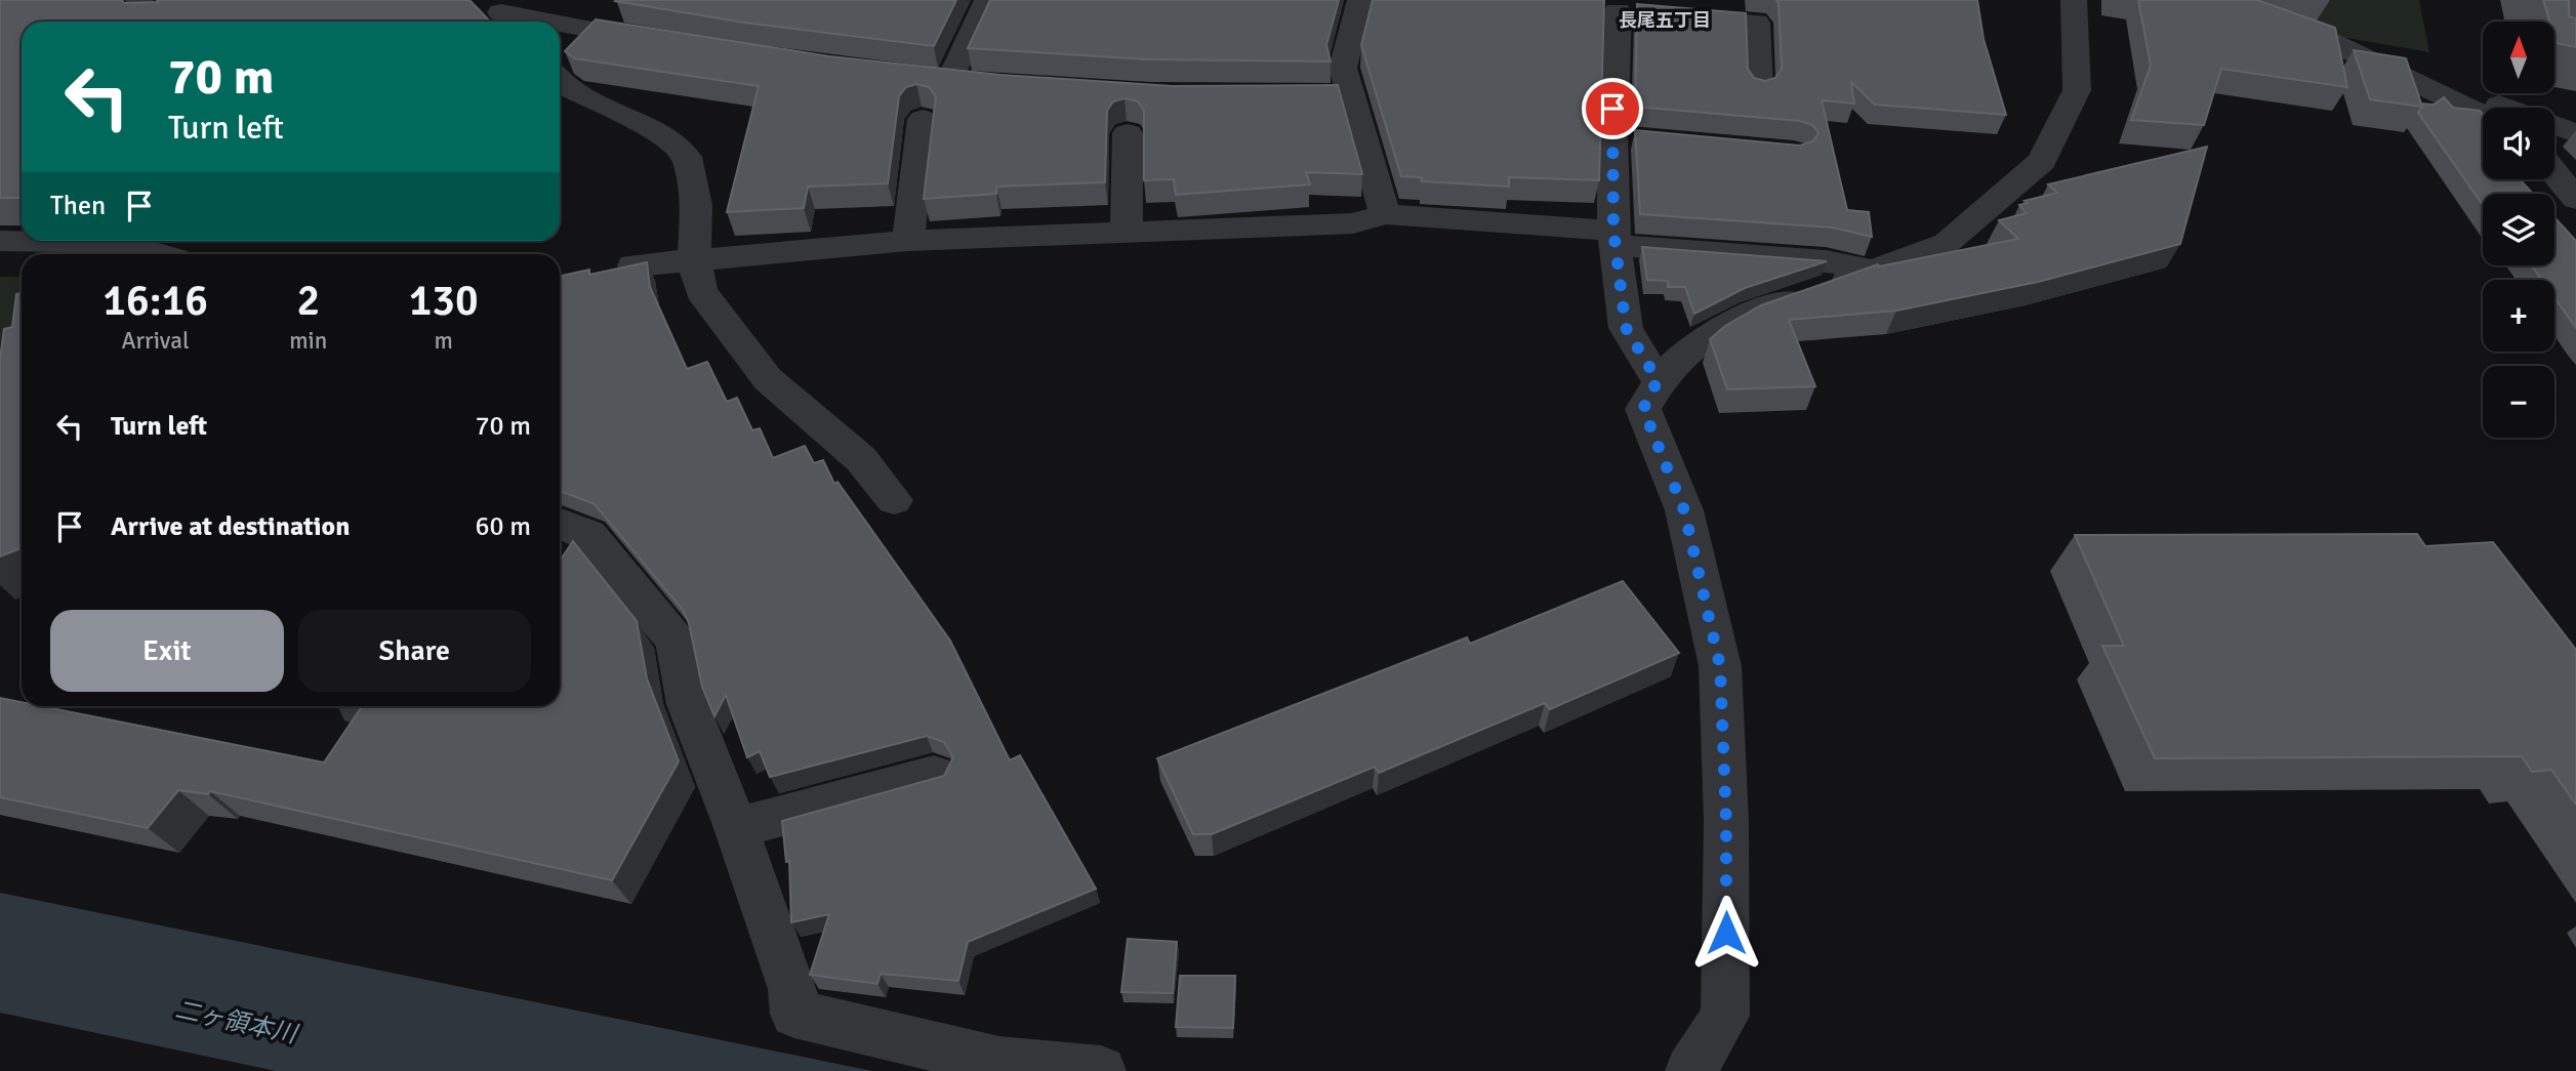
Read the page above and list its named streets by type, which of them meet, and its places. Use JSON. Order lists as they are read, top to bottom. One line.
{"districts":["長尾五丁目"],"water":["二ヶ領本川"],"north":"top","page":{"map_buttons":["+","−"],"turn":["70 m","Turn left"],"then":"Then","eta":["16:16","Arrival","2","min","130","m"],"list":[{"name":"Turn left","value":"70 m"},{"name":"Arrive at destination","value":"60 m"}],"buttons":["Exit","Share"]}}
